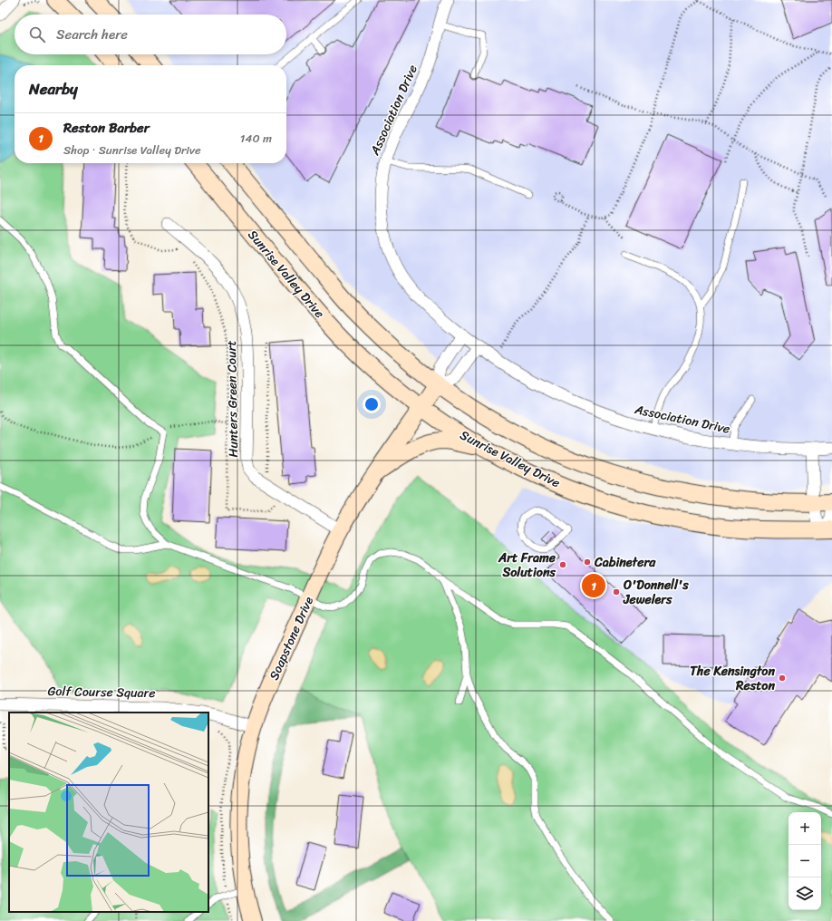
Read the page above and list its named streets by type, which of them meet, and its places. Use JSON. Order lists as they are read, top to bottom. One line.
{"streets":{"main road":["Sunrise Valley Drive","Soapstone Drive"],"street":["Association Drive","Hunters Green Court","Golf Course Square"]},"crossings":[["Sunrise Valley Drive","Soapstone Drive"],["Hunters Green Court","Soapstone Drive"]],"places":["Cabinetera","Art Frame Solutions","O'Donnell's Jewelers","The Kensington Reston"],"page":{"search":"Search here","heading":"Nearby","list":[{"mark":"1","name":"Reston Barber","note":"Shop · Sunrise Valley Drive","value":"140 m"}],"pins":"1","map_buttons":["+","−"]}}
